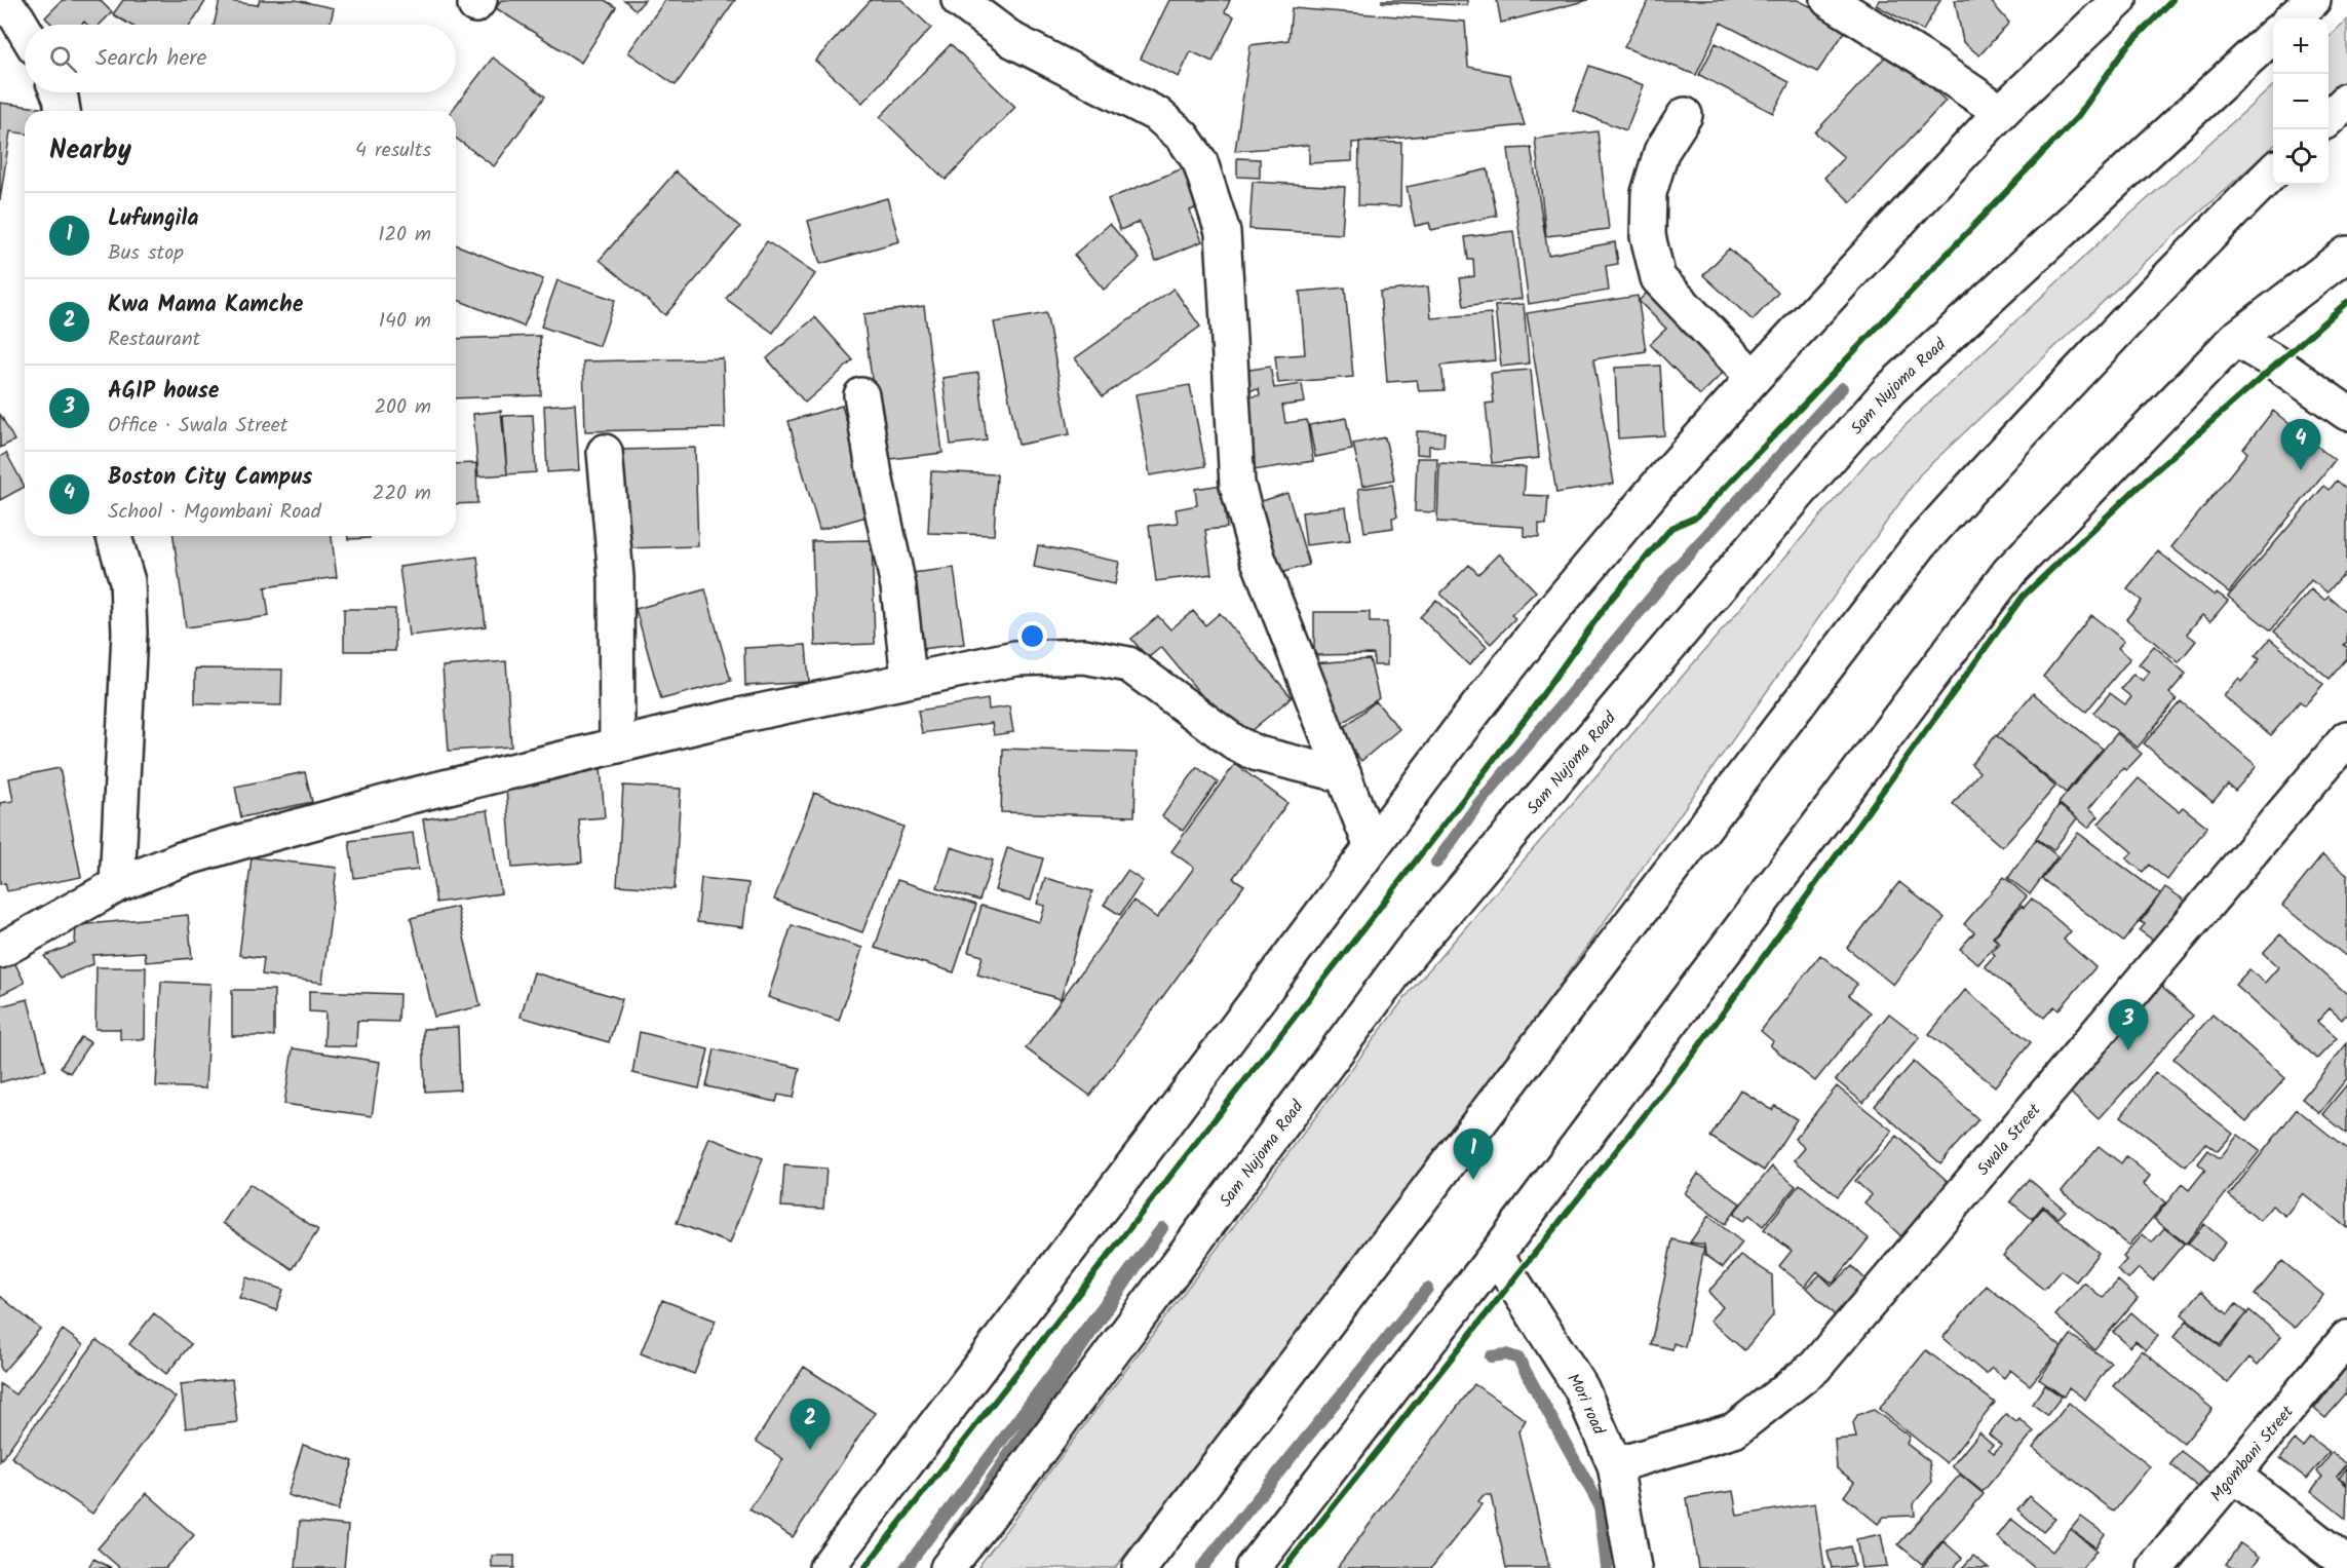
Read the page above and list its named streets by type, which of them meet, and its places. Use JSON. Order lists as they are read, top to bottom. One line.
{"streets":{"street":["Sam Nujoma Road","Swala Street","Mori road","Mgombani Street"]},"crossings":[["Swala Street","Mori road"]],"page":{"map_buttons":["+","−"],"search":"Search here","heading":["Nearby","4 results"],"list":[{"mark":"1","name":"Lufungila","note":"Bus stop","value":"120 m"},{"mark":"2","name":"Kwa Mama Kamche","note":"Restaurant","value":"140 m"},{"mark":"3","name":"AGIP house","note":"Office · Swala Street","value":"200 m"},{"mark":"4","name":"Boston City Campus","note":"School · Mgombani Road","value":"220 m"}],"pins":["4","3","1","2"]}}
